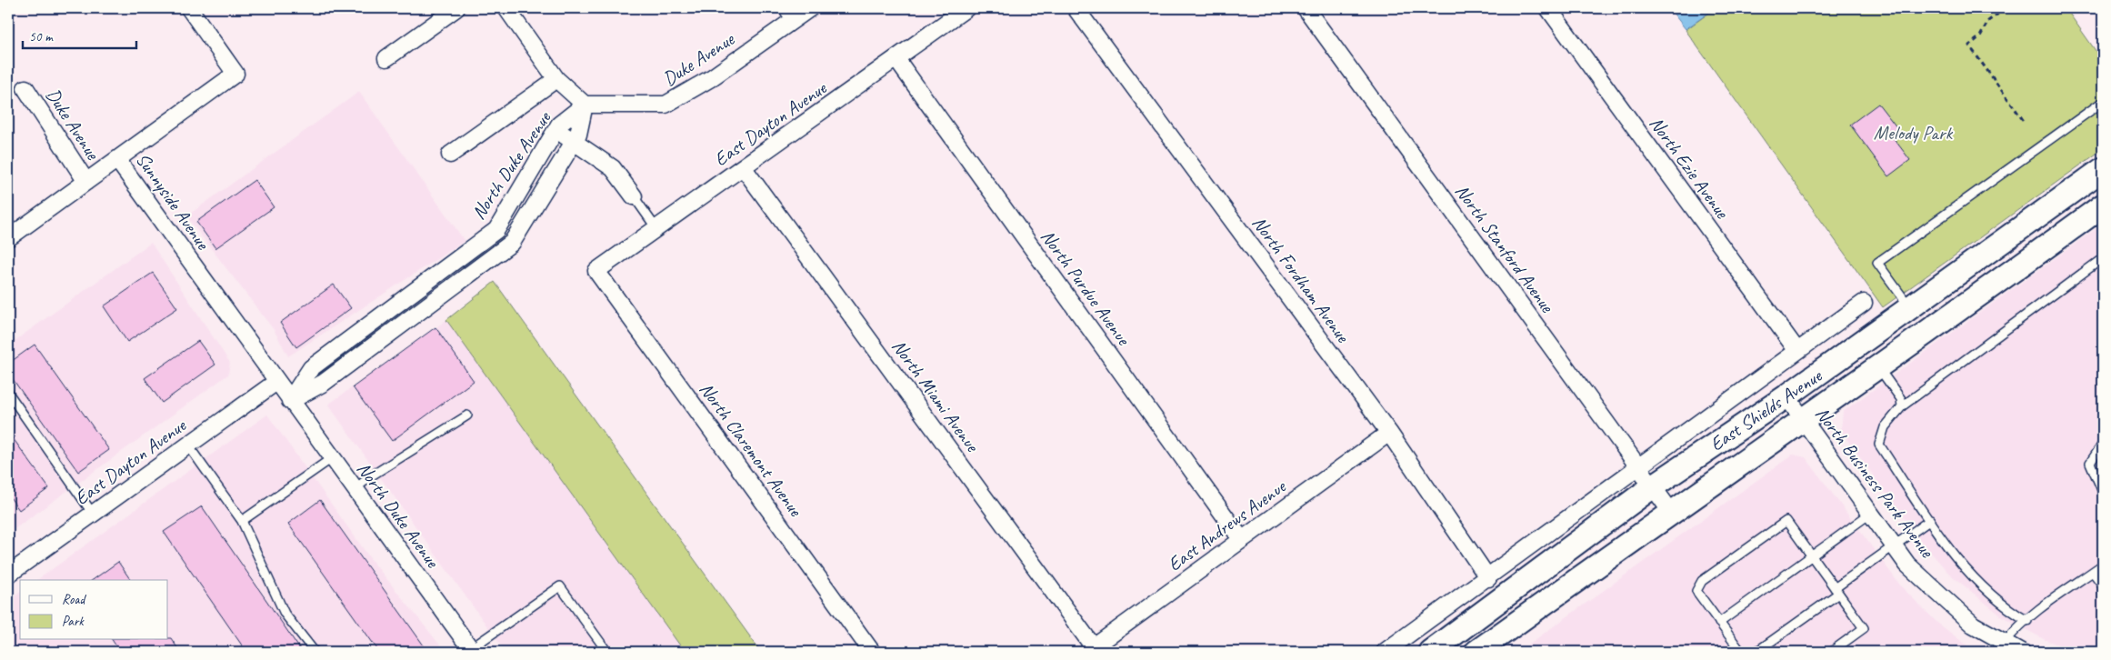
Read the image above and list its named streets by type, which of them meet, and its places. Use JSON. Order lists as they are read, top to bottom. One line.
{"streets":{"main road":["East Shields Avenue"],"street":["Duke Avenue","East Dayton Avenue","North Duke Avenue","North Ezie Avenue","Sunnyside Avenue","North Stanford Avenue","North Fordham Avenue","North Purdue Avenue","North Miami Avenue","North Claremont Avenue","North Business Park Avenue","East Andrews Avenue"]},"crossings":[["Duke Avenue","North Duke Avenue"],["East Dayton Avenue","North Duke Avenue"],["East Dayton Avenue","Sunnyside Avenue"],["East Dayton Avenue","North Purdue Avenue"],["East Dayton Avenue","North Miami Avenue"],["East Dayton Avenue","North Claremont Avenue"],["North Duke Avenue","Sunnyside Avenue"],["North Ezie Avenue","East Shields Avenue"],["North Stanford Avenue","East Shields Avenue"],["North Fordham Avenue","East Shields Avenue"],["North Fordham Avenue","East Andrews Avenue"],["North Purdue Avenue","East Andrews Avenue"],["North Miami Avenue","East Andrews Avenue"],["East Shields Avenue","North Business Park Avenue"]],"parks":["Melody Park"],"legend":["Road","Park"],"scale_bar":"50 m"}
